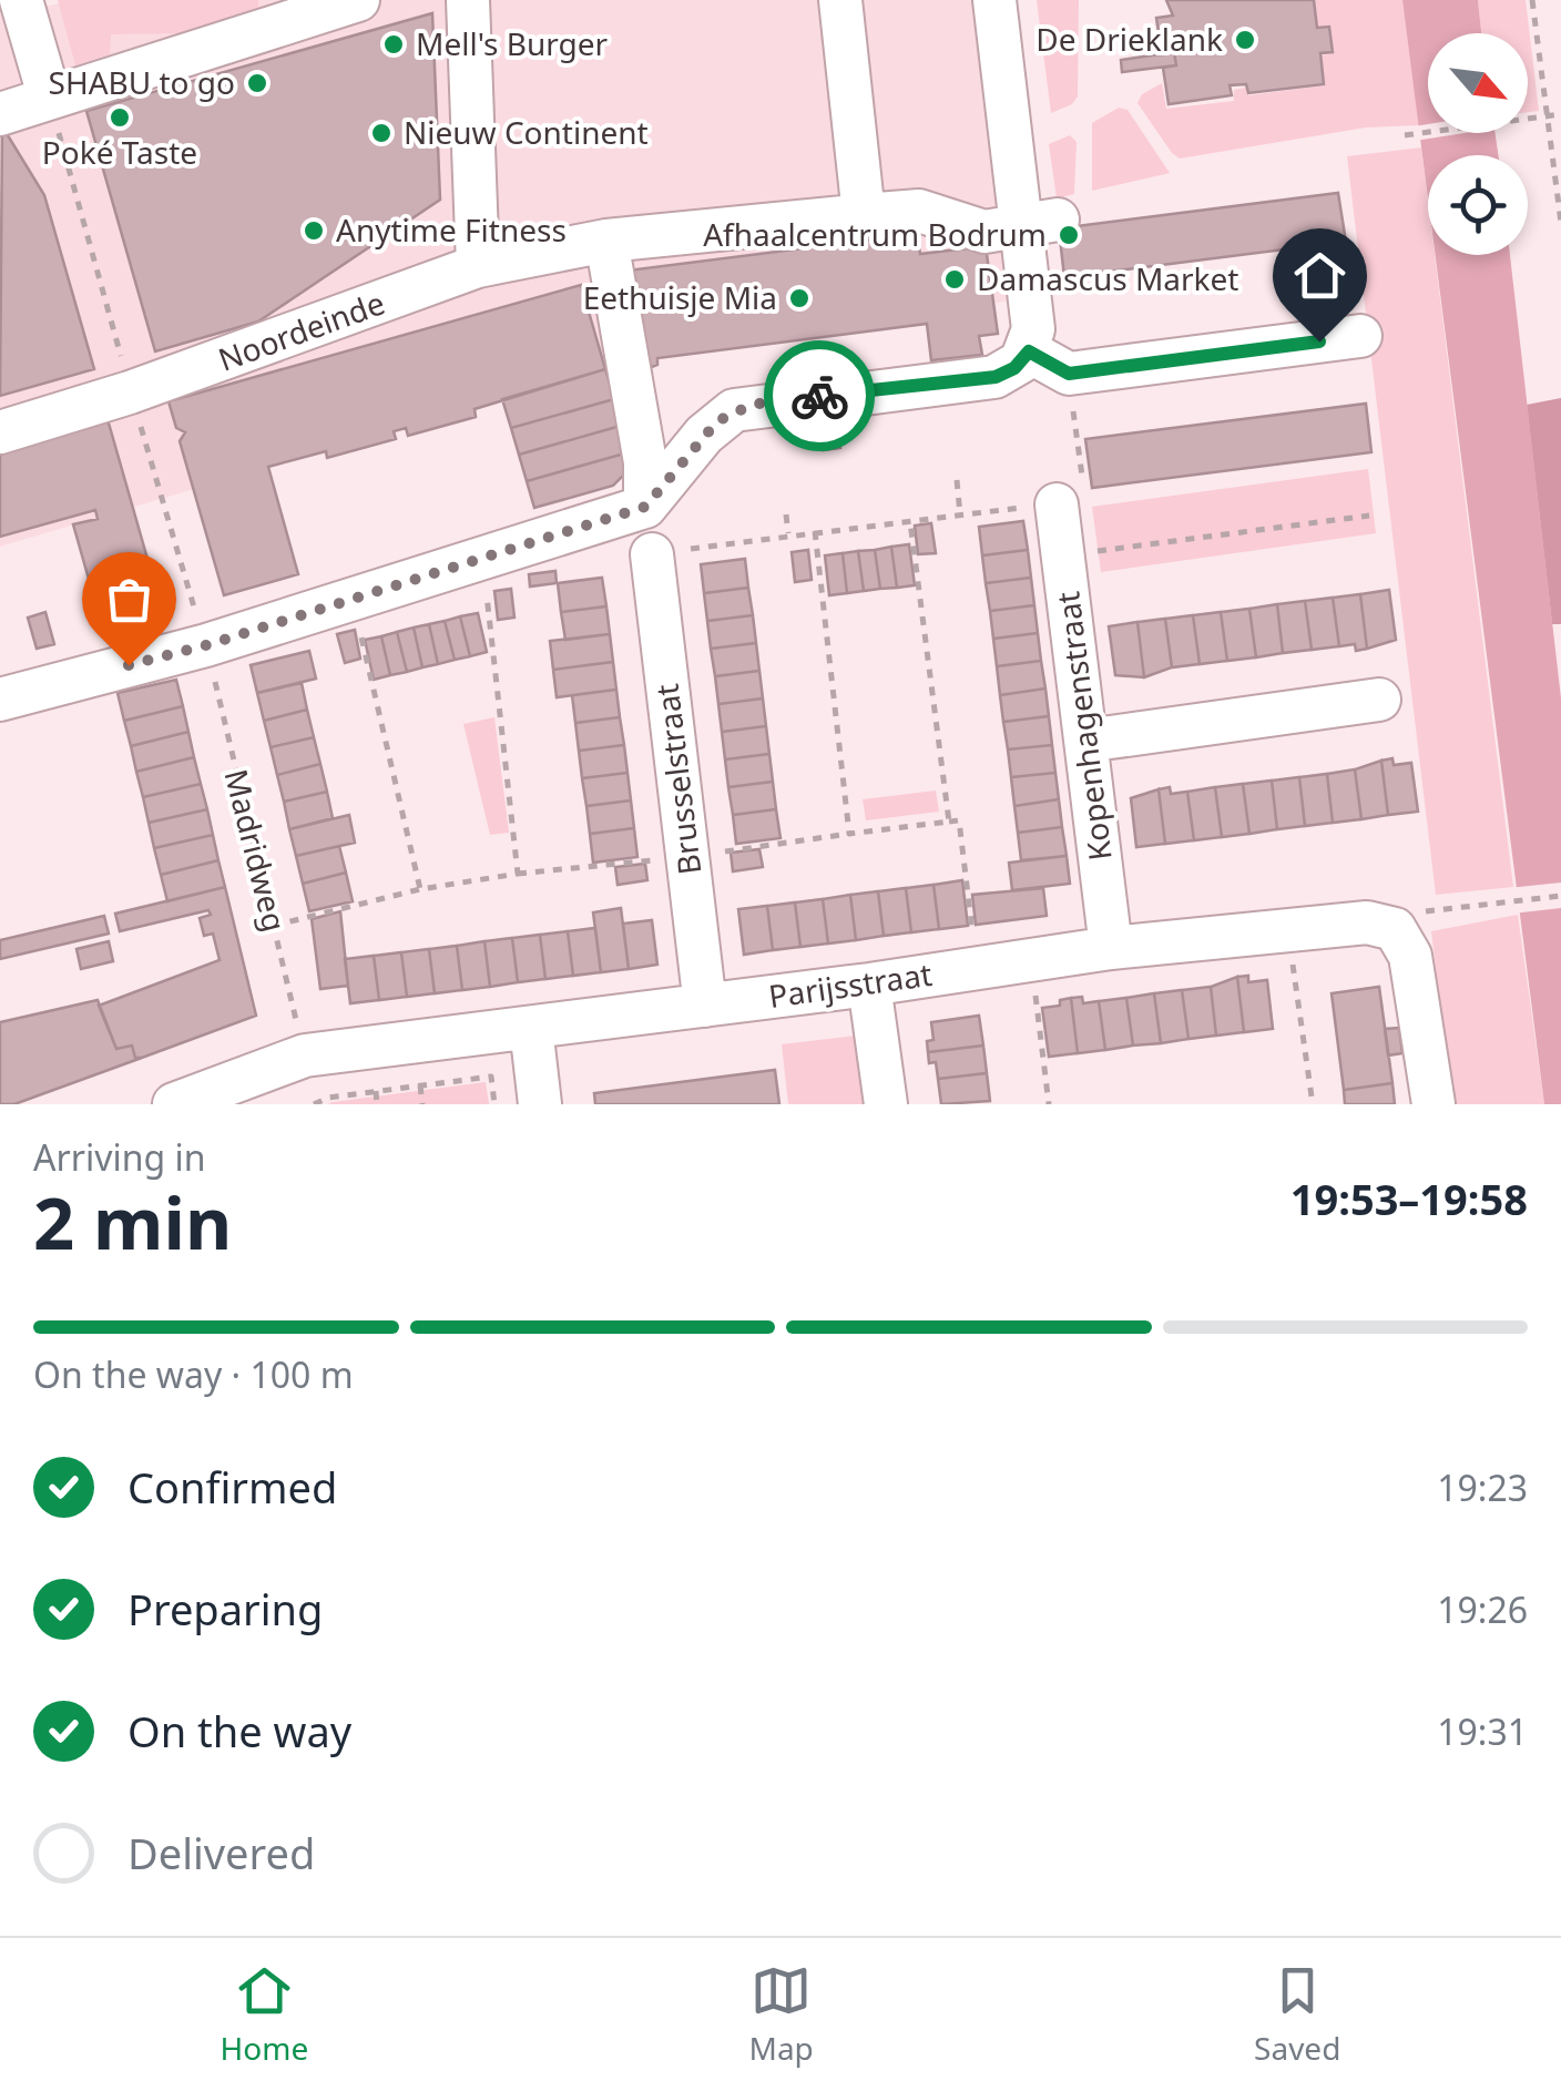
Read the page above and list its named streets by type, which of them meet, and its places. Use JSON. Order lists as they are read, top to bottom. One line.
{"streets":{"street":["Noordeinde","Kopenhagenstraat","Brusselstraat","Parijsstraat"],"path":["Madridweg"]},"crossings":[["Kopenhagenstraat","Parijsstraat"],["Brusselstraat","Parijsstraat"],["Madridweg","Parijsstraat"]],"places":["De Drieklank","Mell's Burger","SHABU to go","Poké Taste","Nieuw Continent","Anytime Fitness","Afhaalcentrum Bodrum","Damascus Market","Eethuisje Mia"],"north":"bottom right","page":{"heading":["2 min","Arriving in","19:53–19:58"],"bar":"On the way · 100 m","list":[["Confirmed","19:23"],["Preparing","19:26"],["On the way","19:31"],"Delivered"],"tabs":["Home","Map","Saved"]}}
